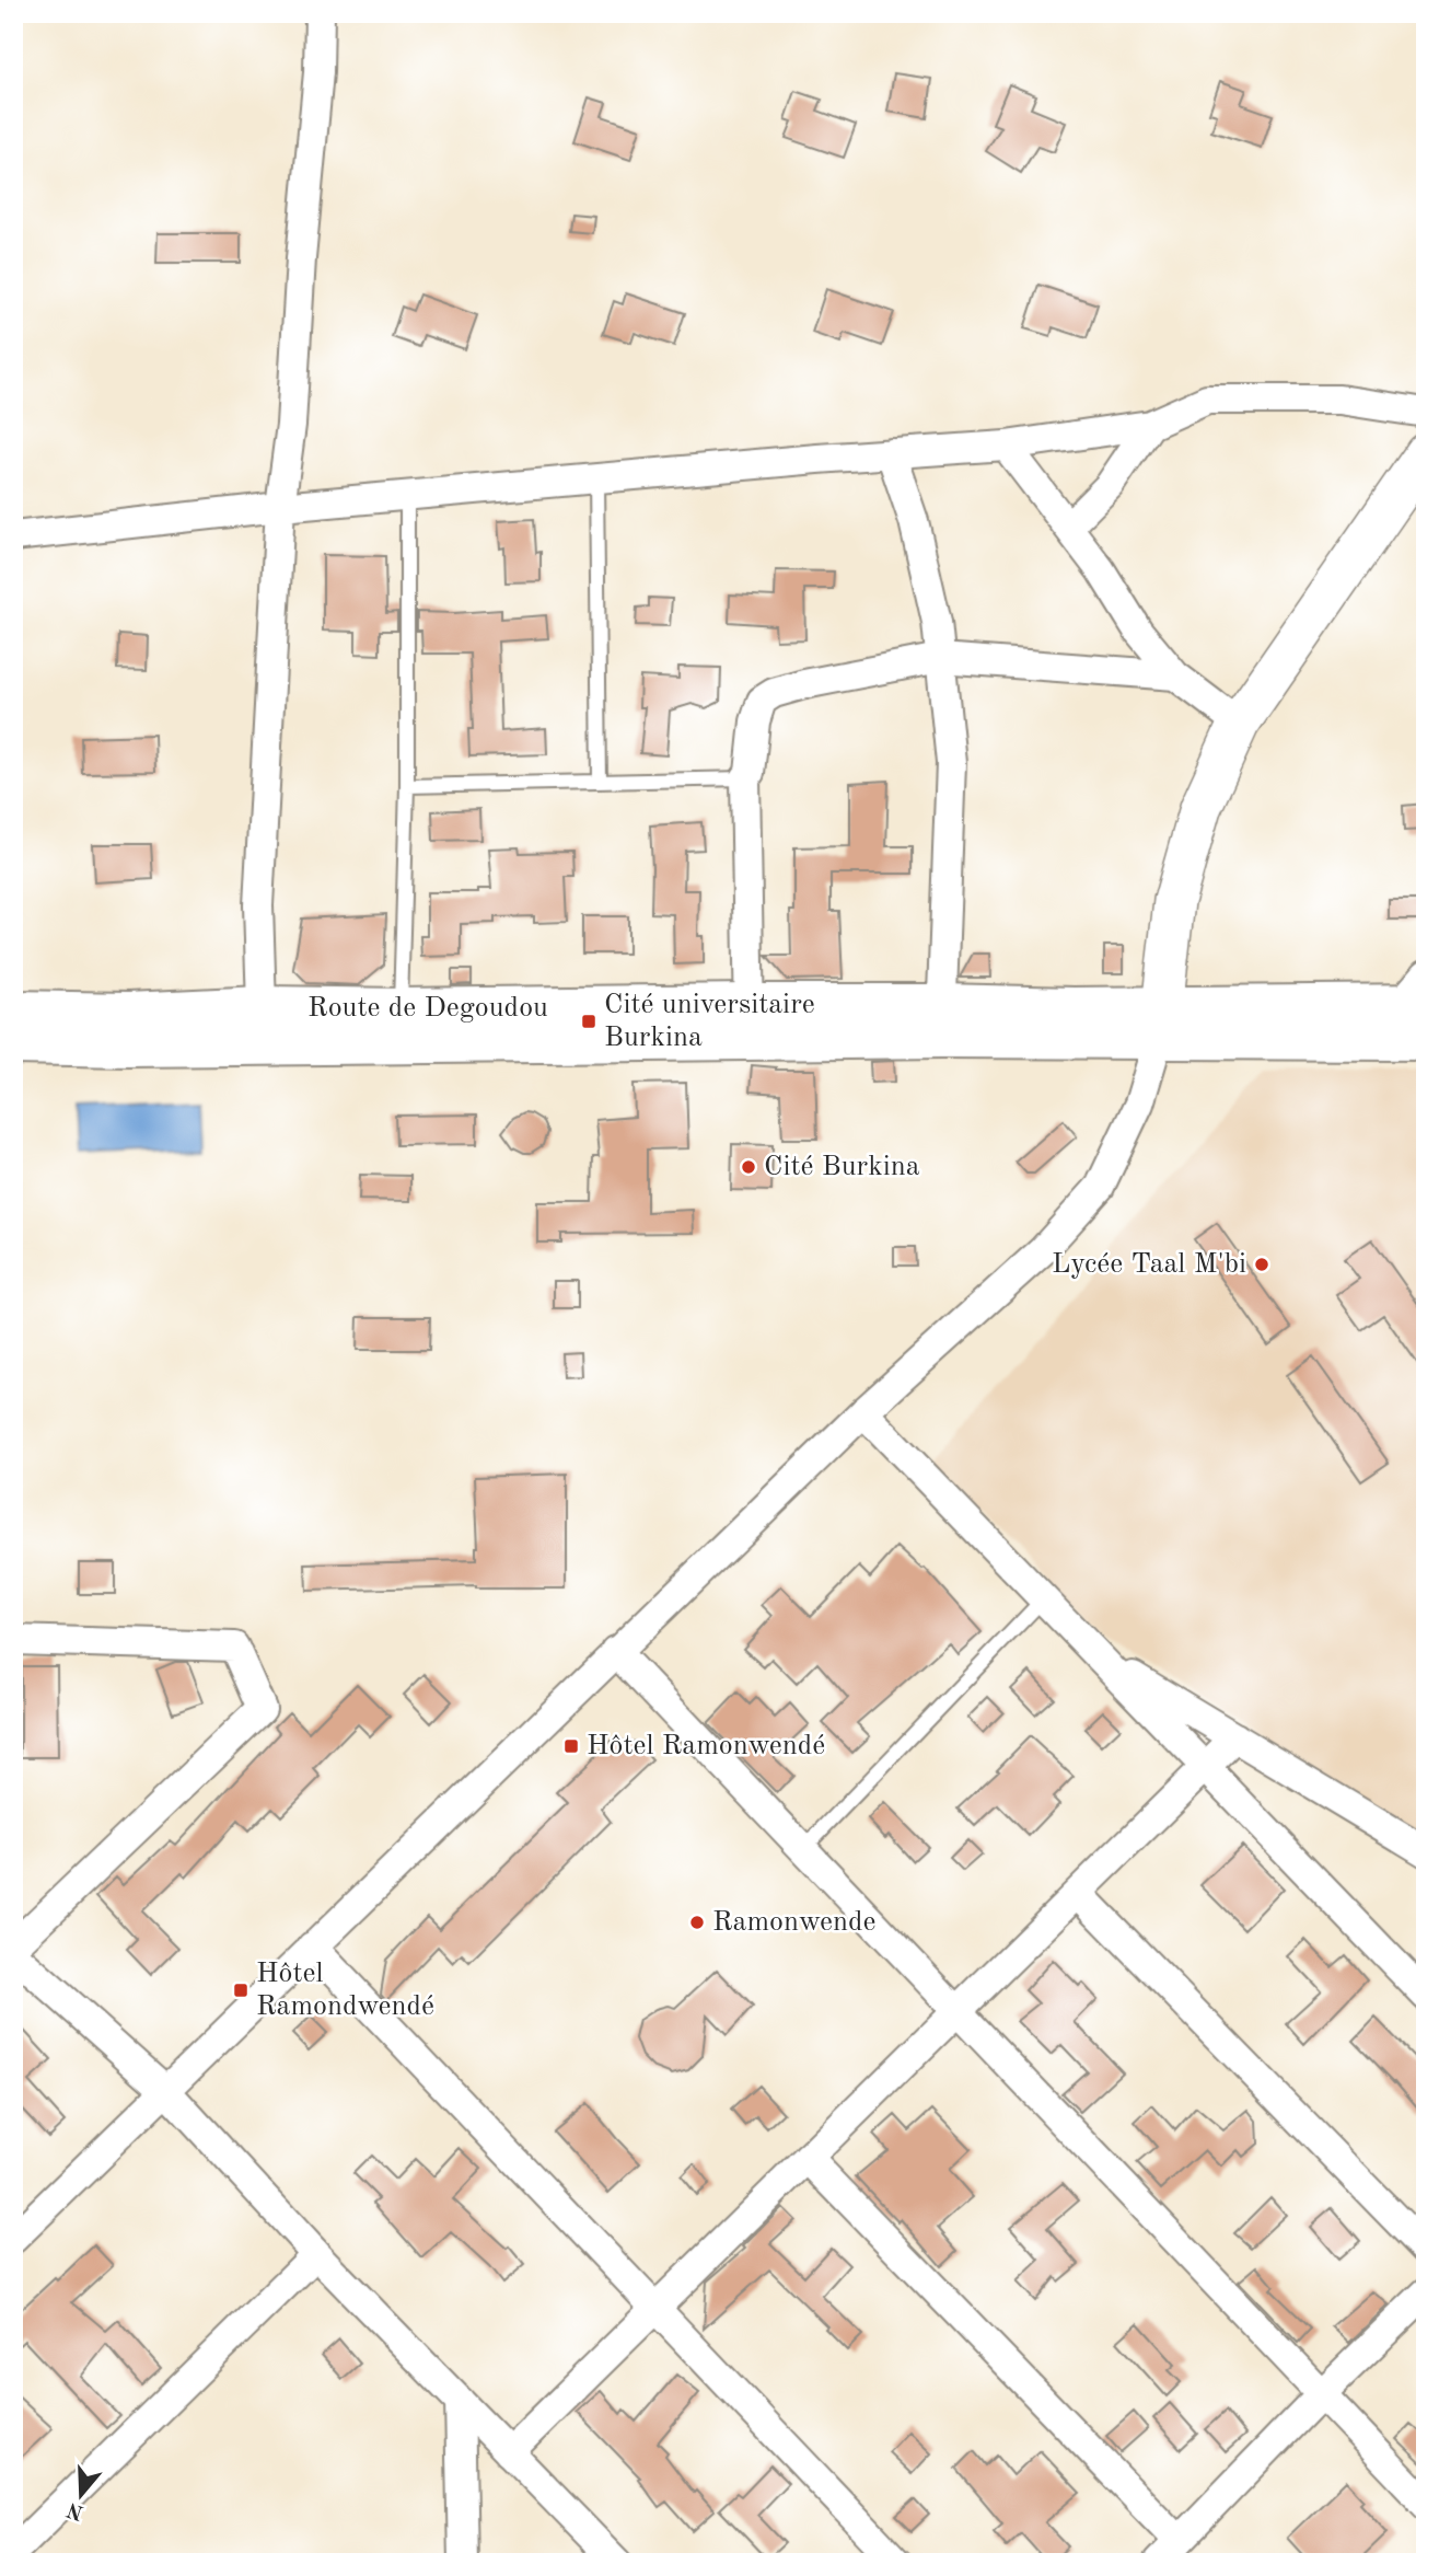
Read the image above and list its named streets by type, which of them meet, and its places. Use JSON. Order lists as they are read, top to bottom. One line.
{"streets":{"main road":["Route de Degoudou"]},"places":{"transit":["Cité universitaire Burkina","Hôtel Ramonwendé","Hôtel Ramondwendé"],"other":["Cité Burkina","Lycée Taal M'bi","Ramonwende"]},"north":"bottom"}
